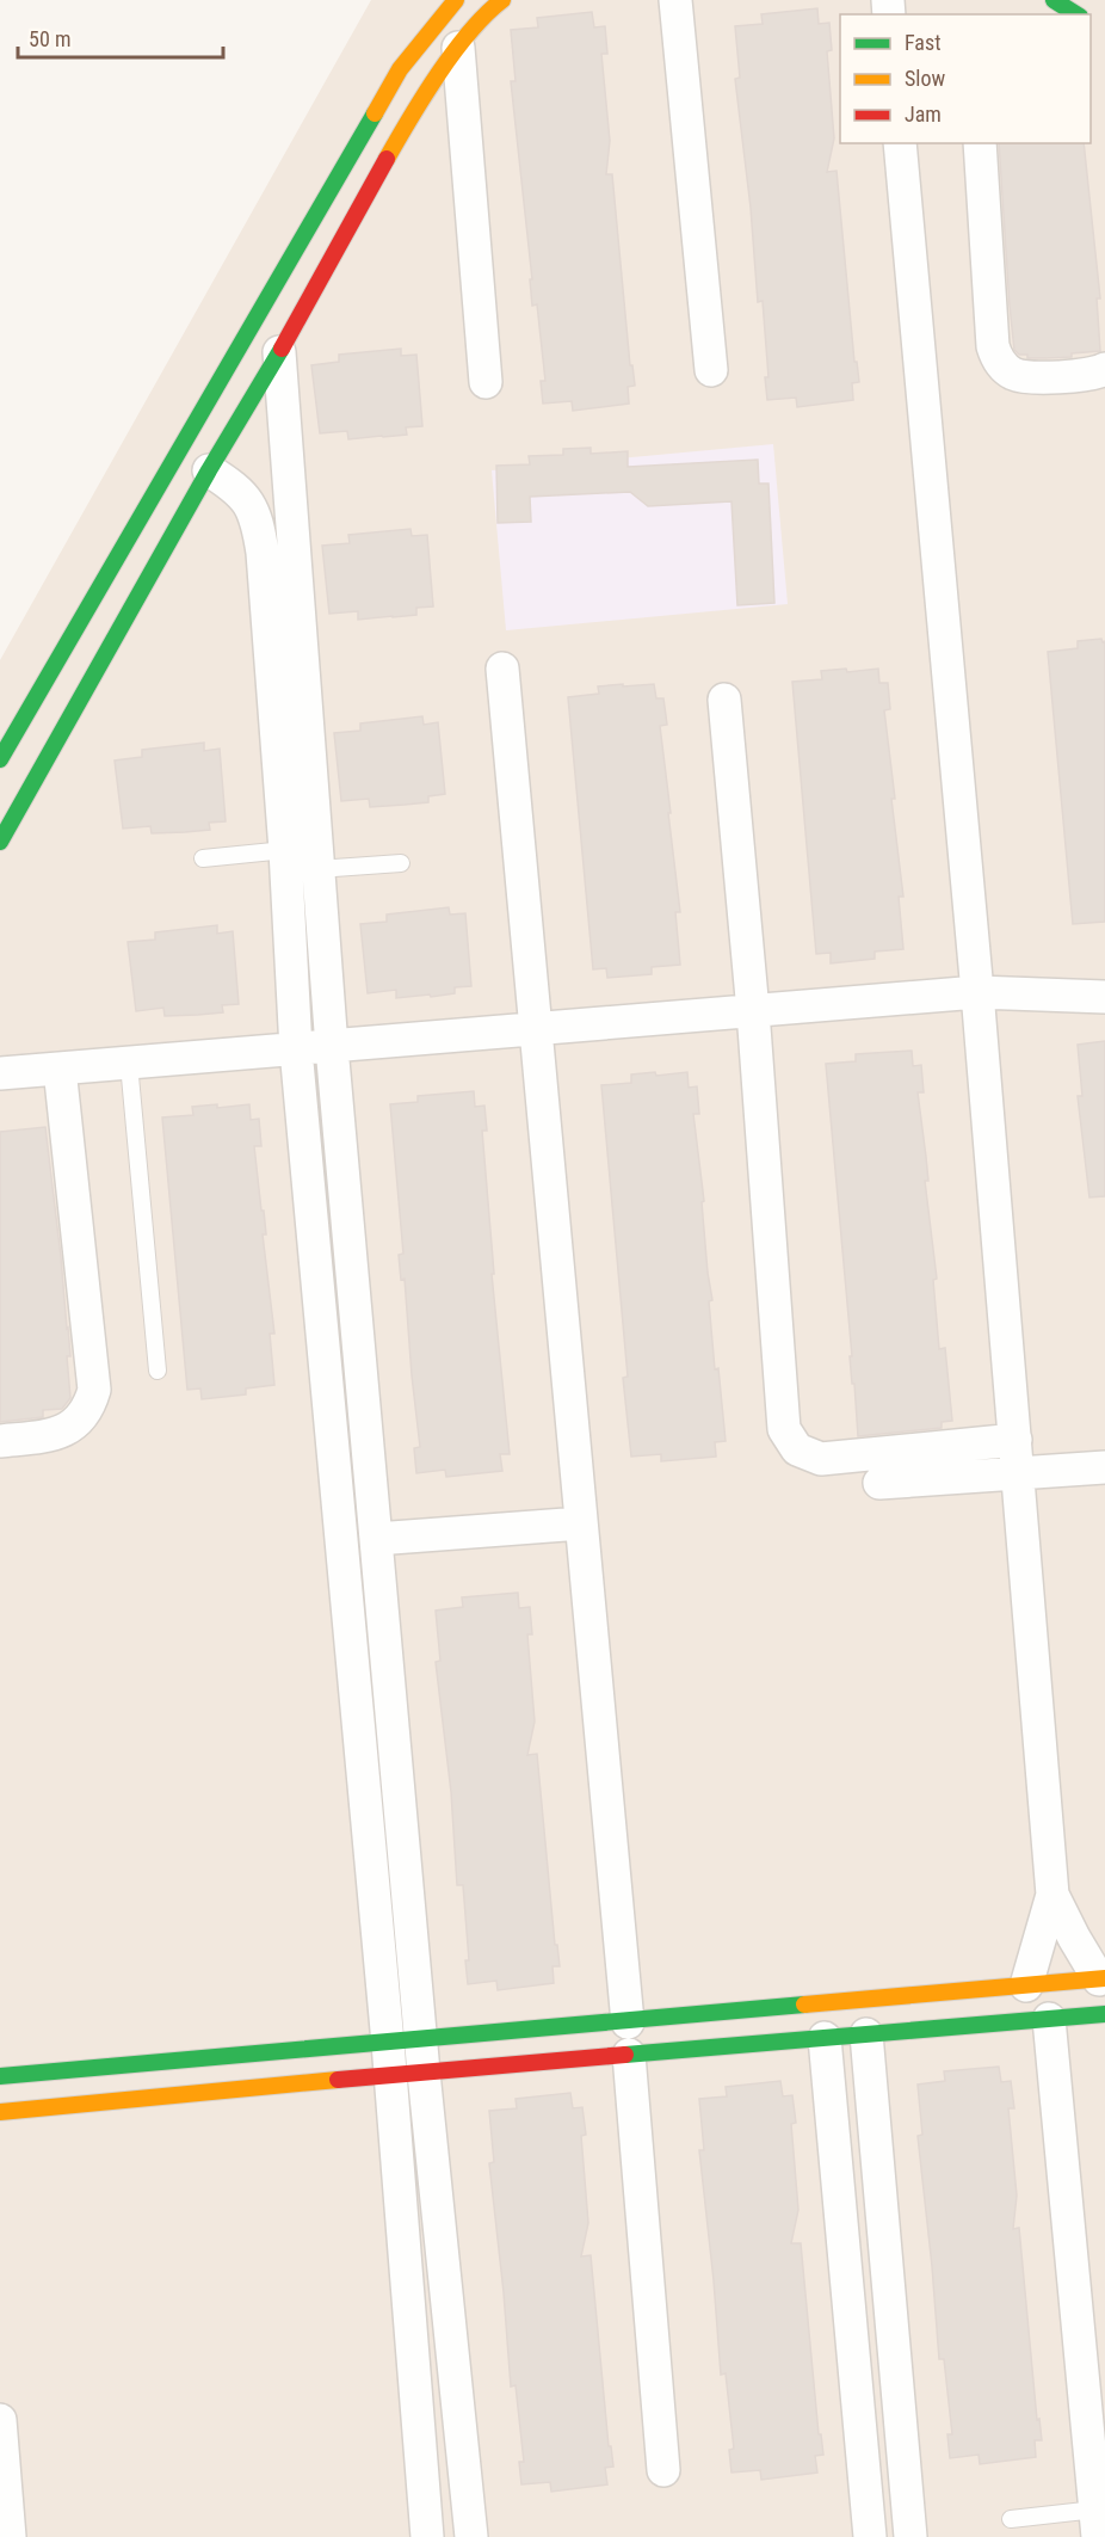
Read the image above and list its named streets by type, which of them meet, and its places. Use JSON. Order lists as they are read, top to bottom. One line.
{"legend":["Fast","Slow","Jam"],"scale_bar":"50 m"}
